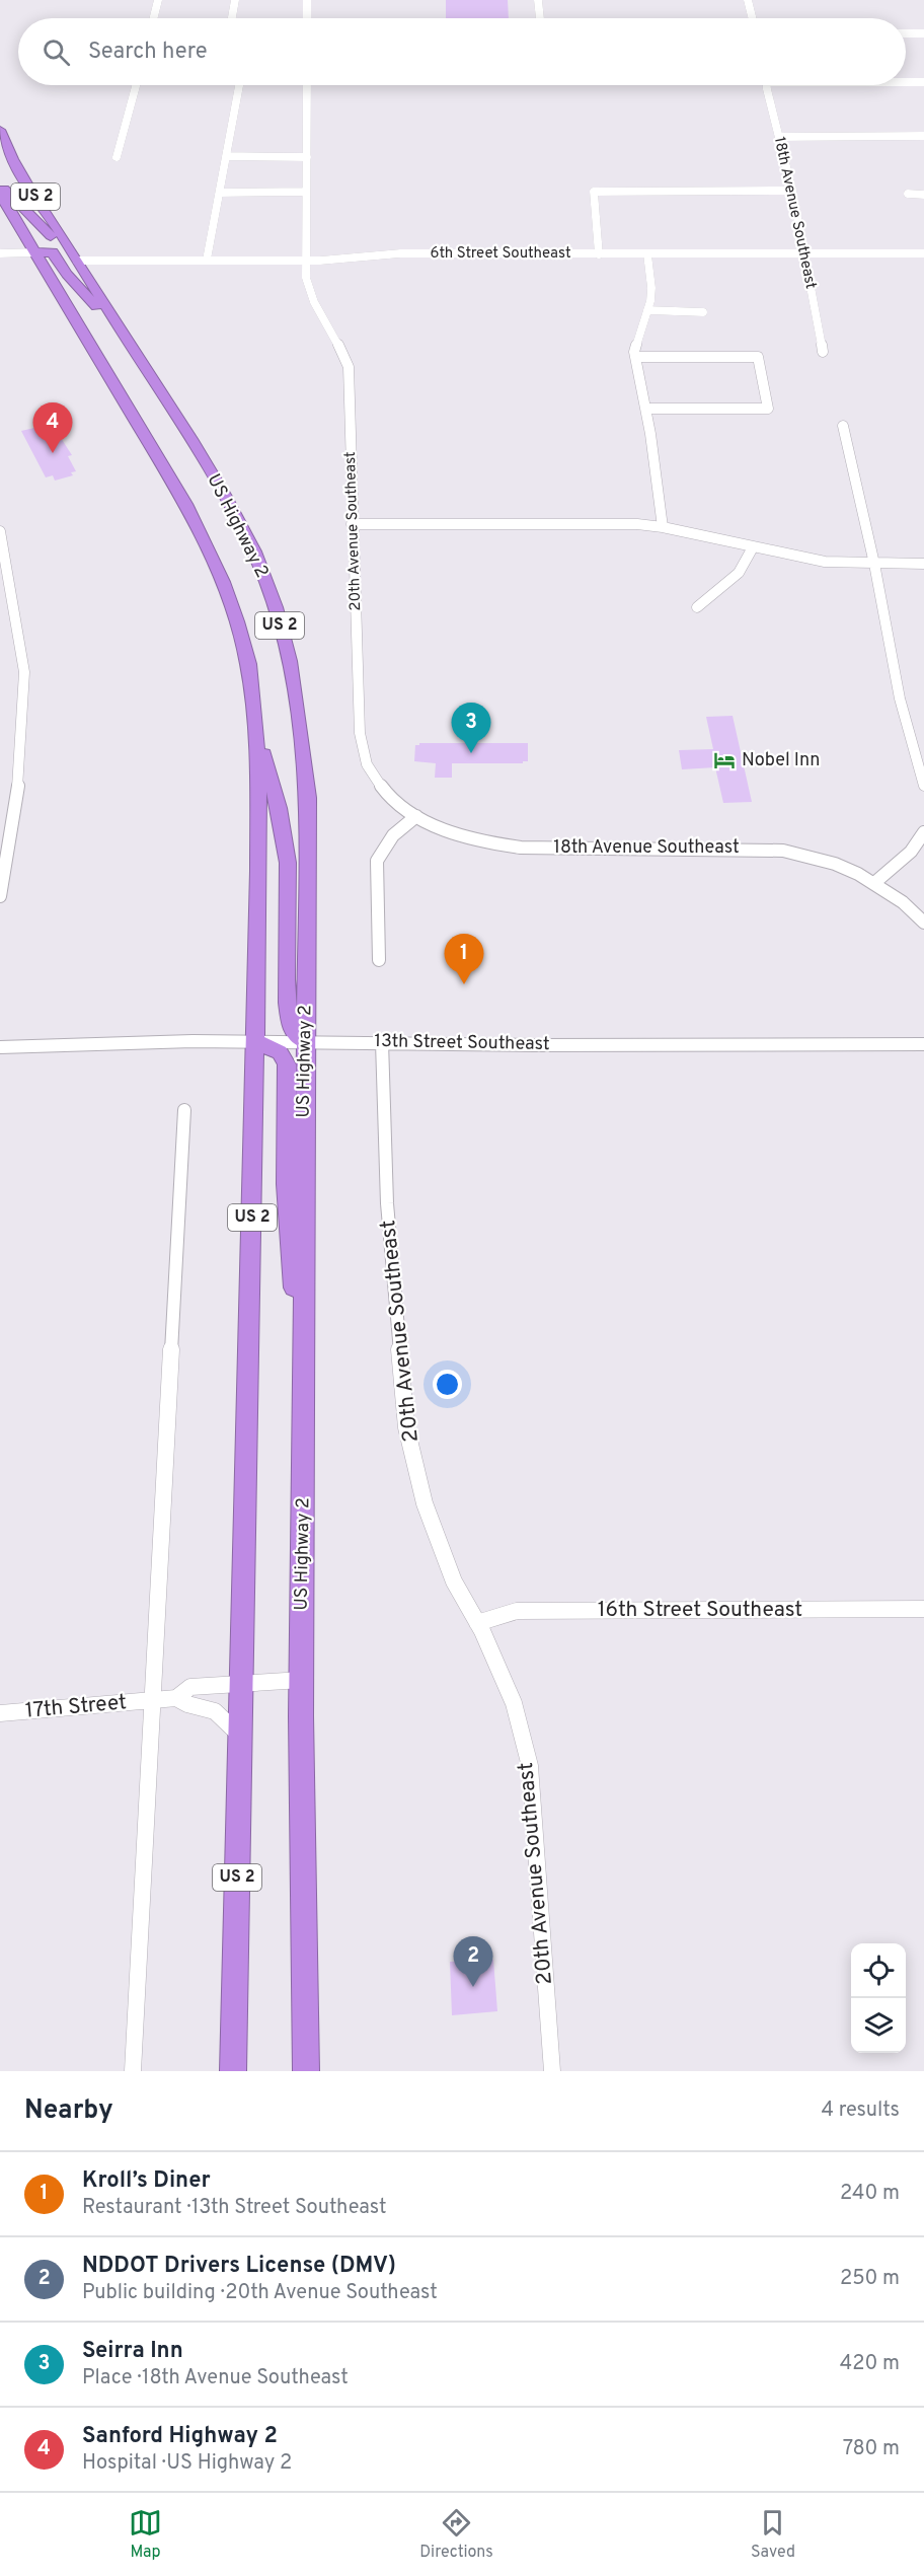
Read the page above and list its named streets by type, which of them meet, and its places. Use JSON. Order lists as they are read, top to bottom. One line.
{"streets":{"highway":["US 2","US Highway 2"],"street":["18th Avenue Southeast","6th Street Southeast","20th Avenue Southeast","13th Street Southeast","16th Street Southeast","17th Street"]},"crossings":[["18th Avenue Southeast","6th Street Southeast"],["18th Avenue Southeast","20th Avenue Southeast"],["6th Street Southeast","US Highway 2"],["6th Street Southeast","20th Avenue Southeast"],["US Highway 2","13th Street Southeast"],["20th Avenue Southeast","13th Street Southeast"],["20th Avenue Southeast","16th Street Southeast"]],"places":{"hotel":["Nobel Inn"]},"page":{"search":"Search here","pins":["4","3","1","2"],"heading":["Nearby","4 results"],"list":[{"mark":"1","name":"Kroll’s Diner","note":"Restaurant · 13th Street Southeast","value":"240 m"},{"mark":"2","name":"NDDOT Drivers License (DMV)","note":"Public building · 20th Avenue Southeast","value":"250 m"},{"mark":"3","name":"Seirra Inn","note":"Place · 18th Avenue Southeast","value":"420 m"},{"mark":"4","name":"Sanford Highway 2","note":"Hospital · US Highway 2","value":"780 m"}],"nav":["Map","Directions","Saved"]}}
